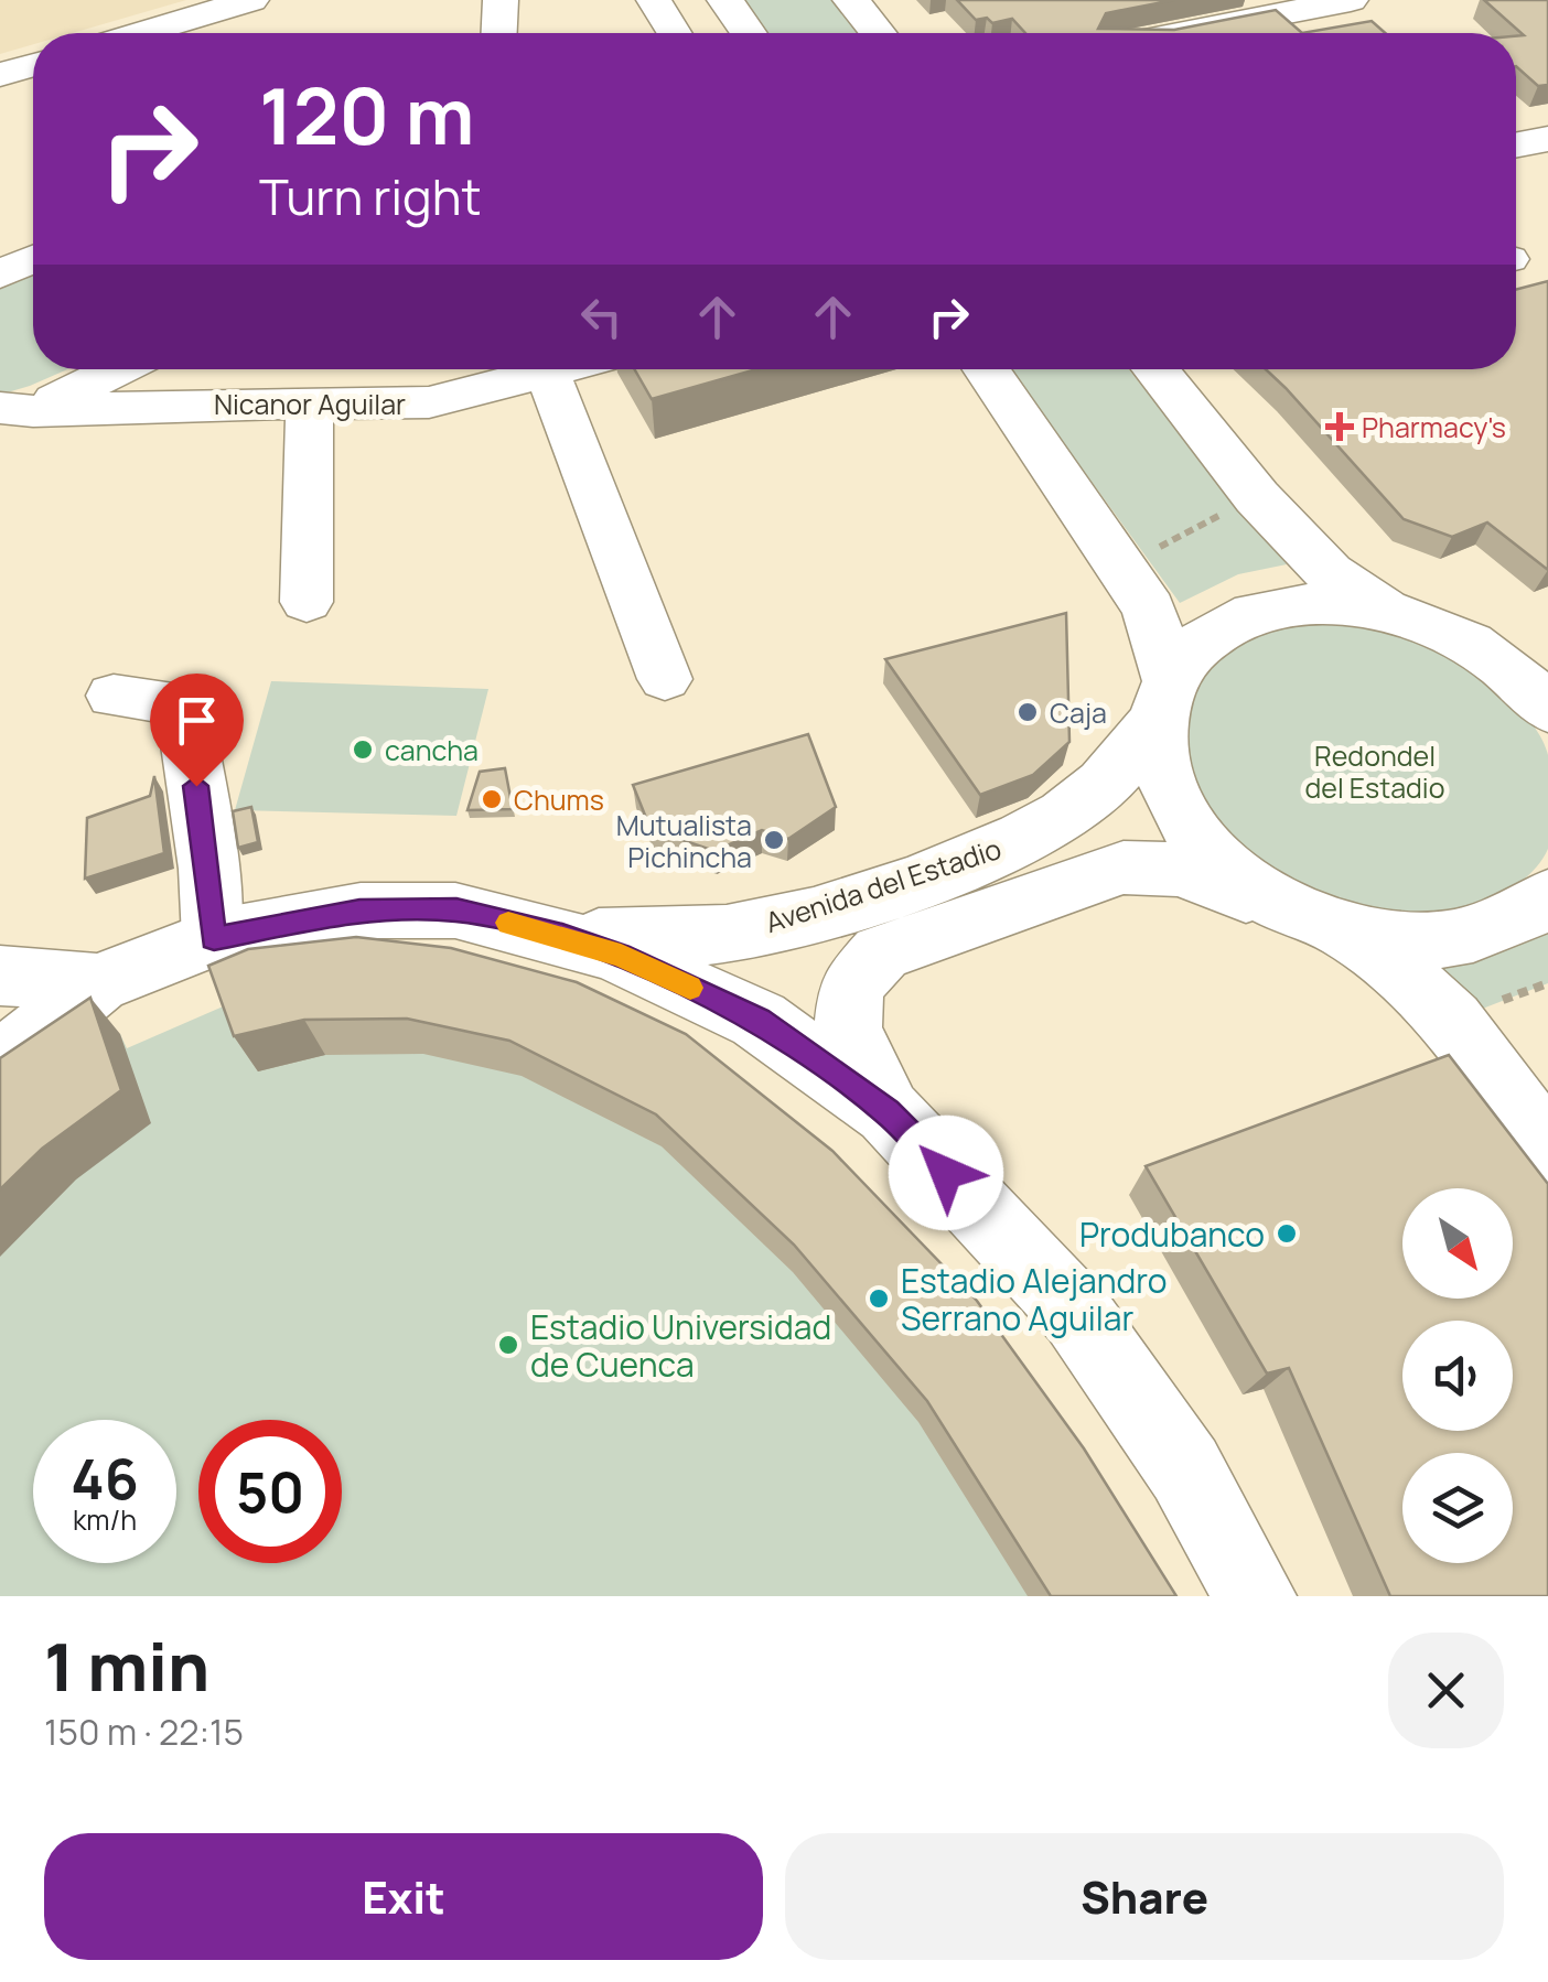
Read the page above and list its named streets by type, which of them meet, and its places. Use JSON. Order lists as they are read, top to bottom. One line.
{"streets":{"main road":["Avenida del Estadio"],"street":["Nicanor Aguilar"]},"parks":["Redondel del Estadio"],"places":{"health":["Pharmacy's"],"other":["Caja","cancha","Chums","Mutualista Pichincha","Produbanco","Estadio Alejandro Serrano Aguilar","Estadio Universidad de Cuenca"]},"north":"bottom right","page":{"turn":["120 m","Turn right"],"speed":"46 km/h","limit":"50","heading":["1 min","150 m · 22:15"],"buttons":["Exit","Share"]}}
